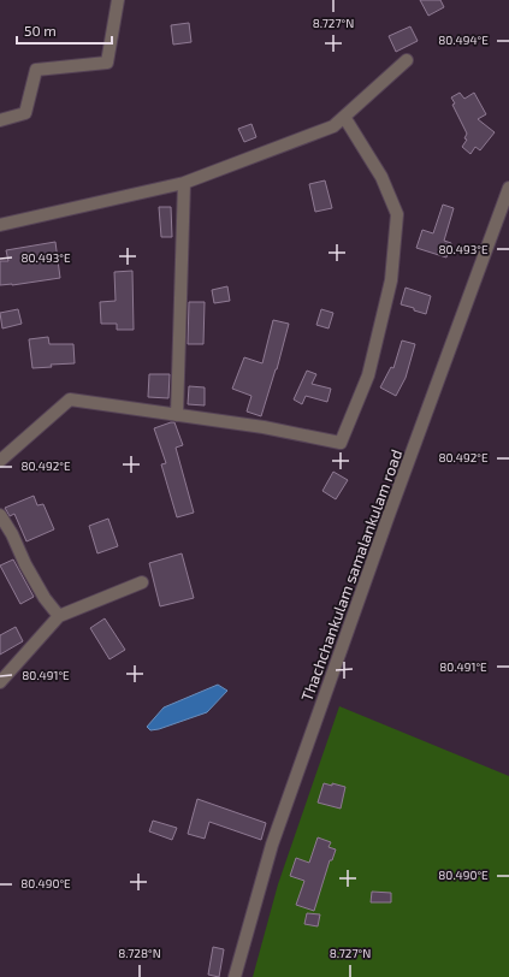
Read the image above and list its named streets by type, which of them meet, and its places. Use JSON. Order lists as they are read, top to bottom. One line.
{"streets":{"street":["Thachchankulam samalankulam road"]},"scale_bar":"50 m","coordinates":["8.727°N","80.494°E","80.493°E","80.492°E","80.491°E","80.490°E","8.728°N"]}
